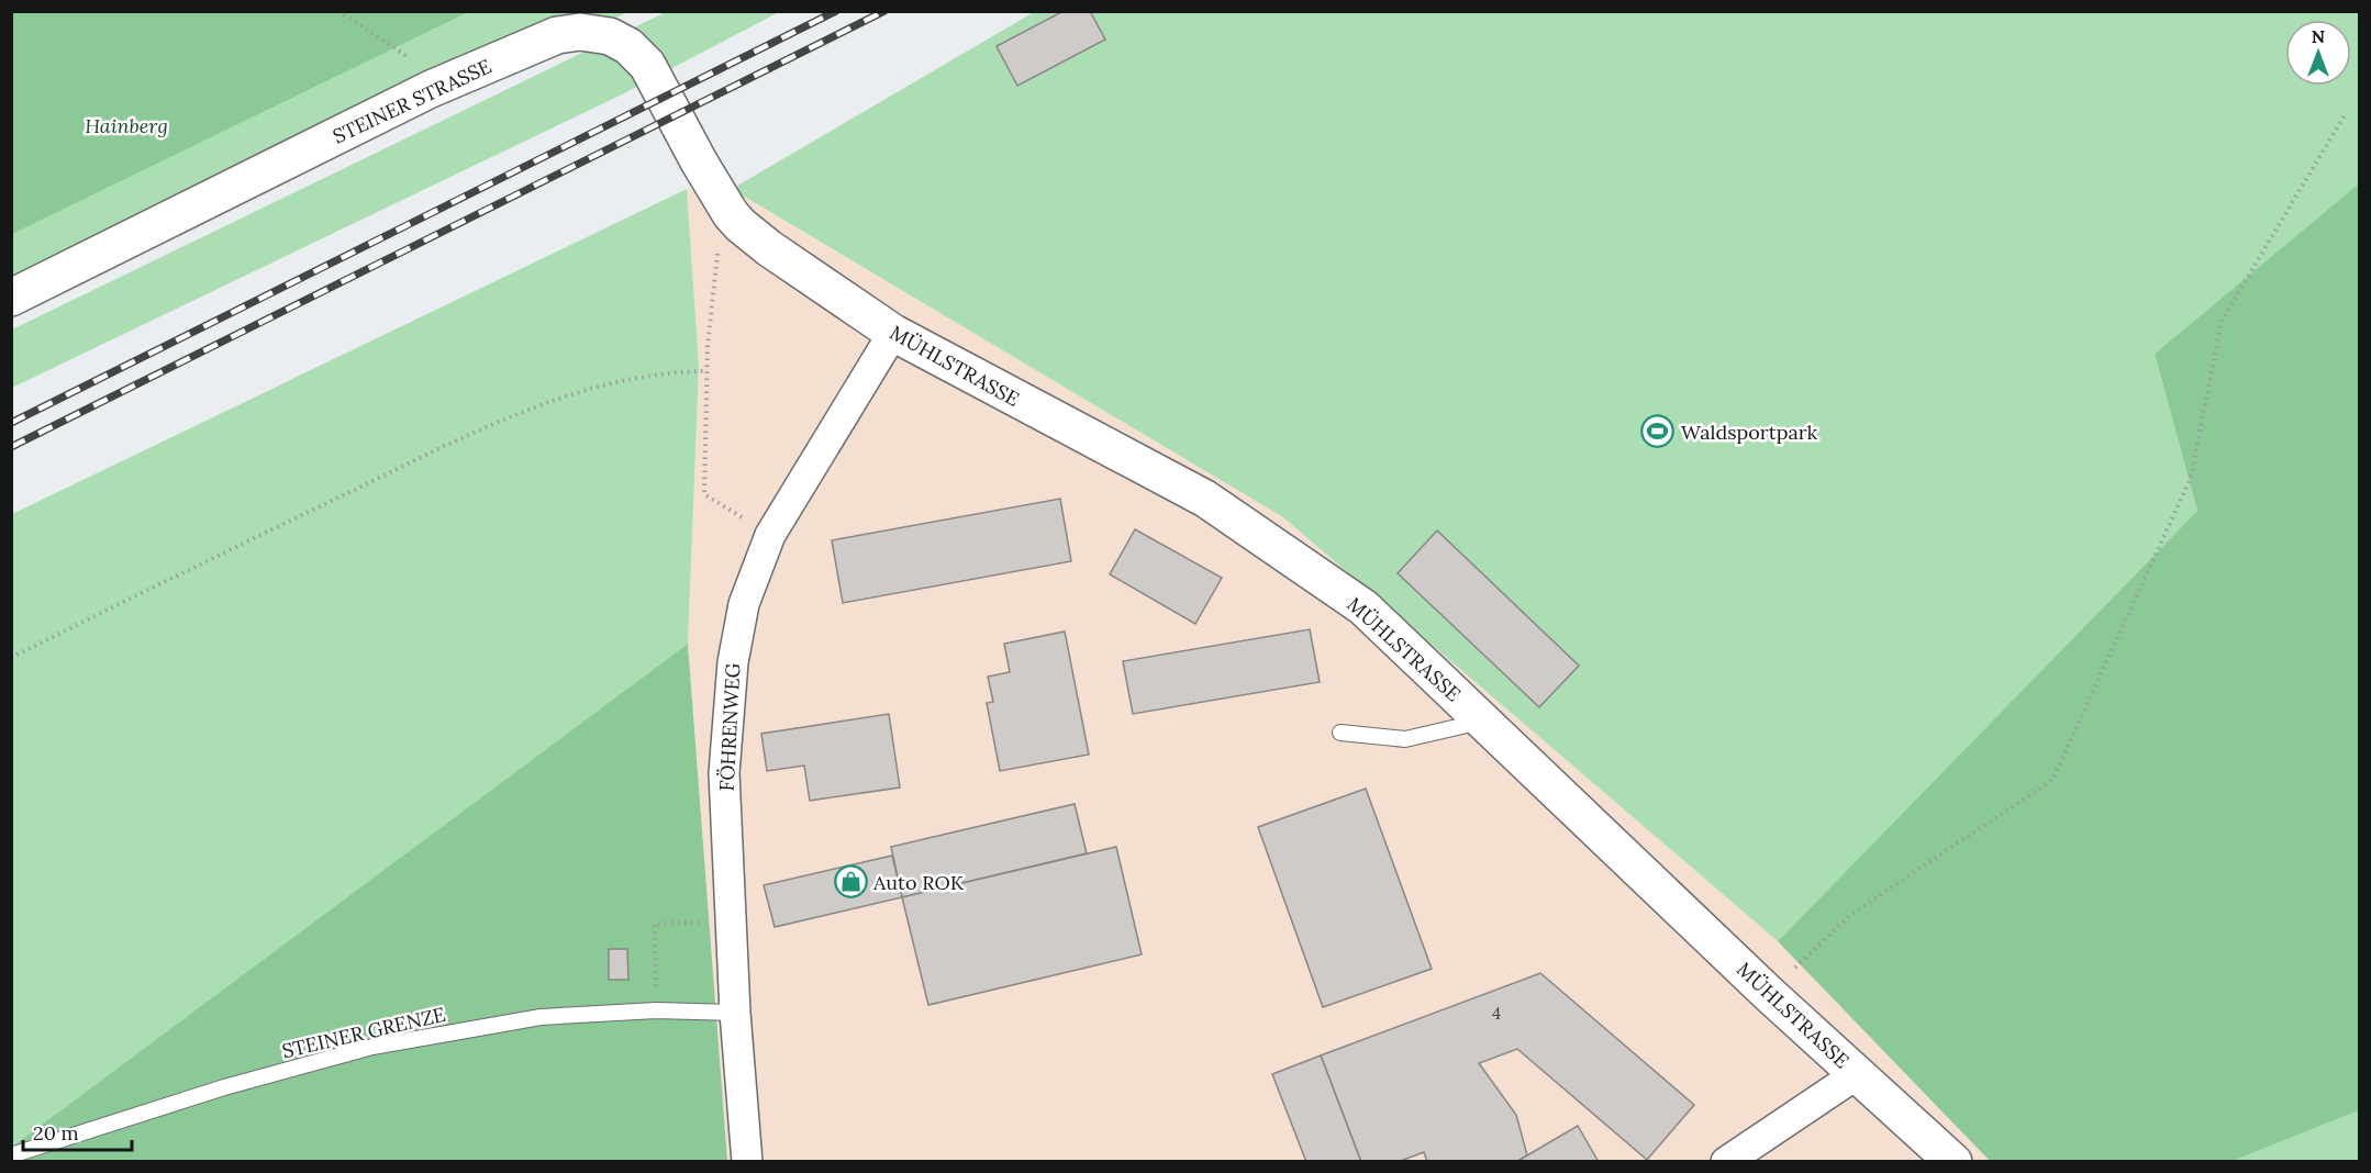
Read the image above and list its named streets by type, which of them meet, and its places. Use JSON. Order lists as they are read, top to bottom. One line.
{"streets":{"street":["STEINER STRASSE","MÜHLSTRASSE","FÖHRENWEG"],"lane":["STEINER GRENZE"]},"crossings":[["STEINER STRASSE","MÜHLSTRASSE"],["MÜHLSTRASSE","FÖHRENWEG"],["FÖHRENWEG","STEINER GRENZE"]],"parks":["Hainberg"],"places":{"sports":["Waldsportpark"],"shop":["Auto ROK"]},"house_numbers":["4"],"scale_bar":"20 m","north":"top"}
